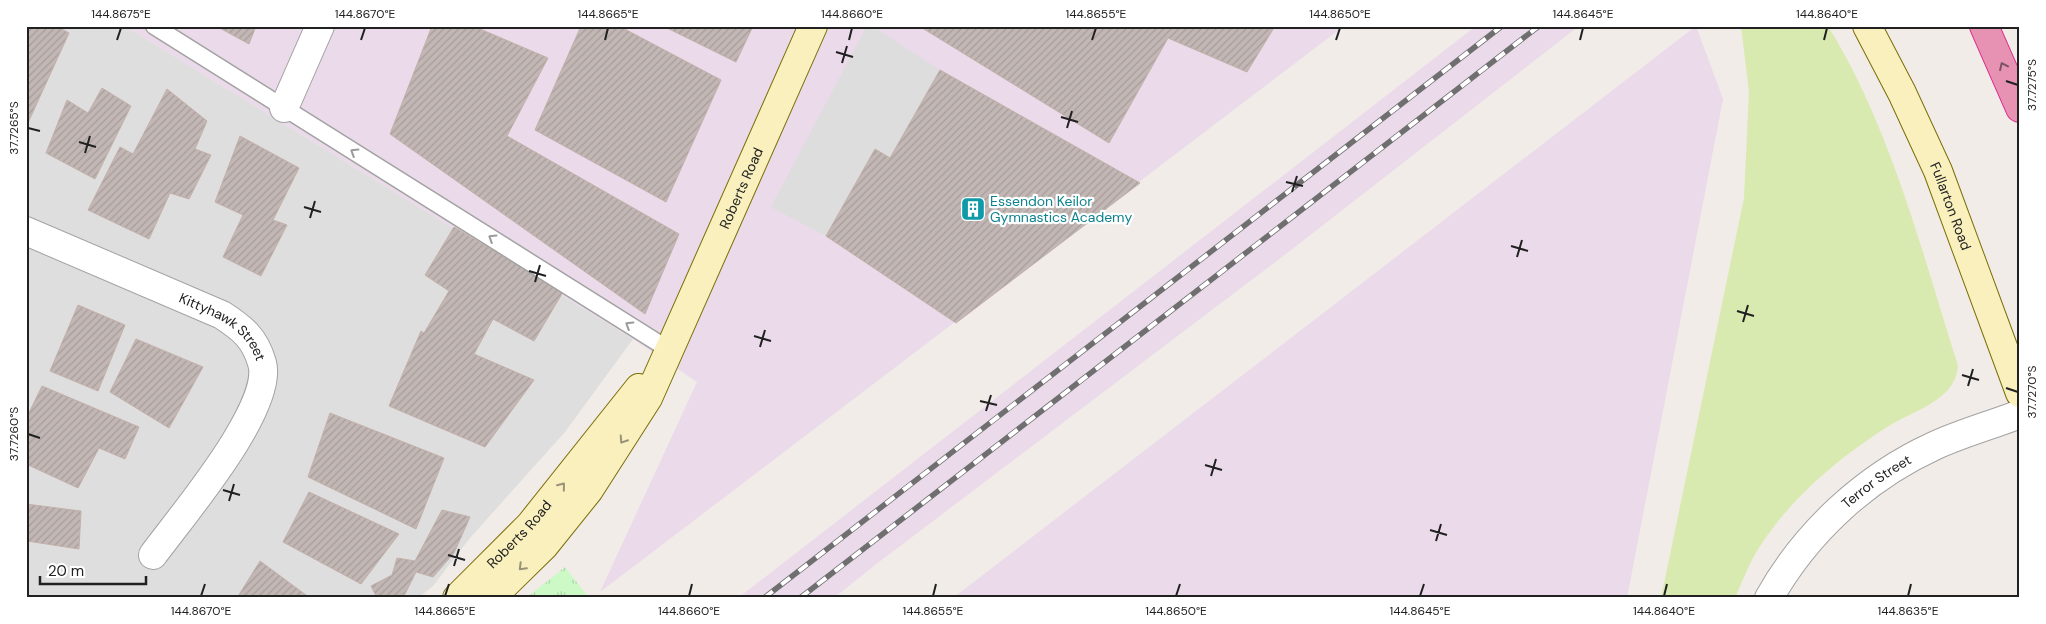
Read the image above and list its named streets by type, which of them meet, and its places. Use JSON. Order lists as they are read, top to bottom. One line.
{"streets":{"street":["Roberts Road","Fullarton Road","Kittyhawk Street","Terror Street"]},"places":{"building":["Essendon Keilor Gymnastics Academy"]},"scale_bar":"20 m","coordinates":["144.8675°E","144.8670°E","144.8665°E","144.8660°E","144.8655°E","144.8650°E","144.8645°E","144.8640°E","37.7275°S","37.7265°S","37.7270°S","37.7260°S","144.8635°E"]}
